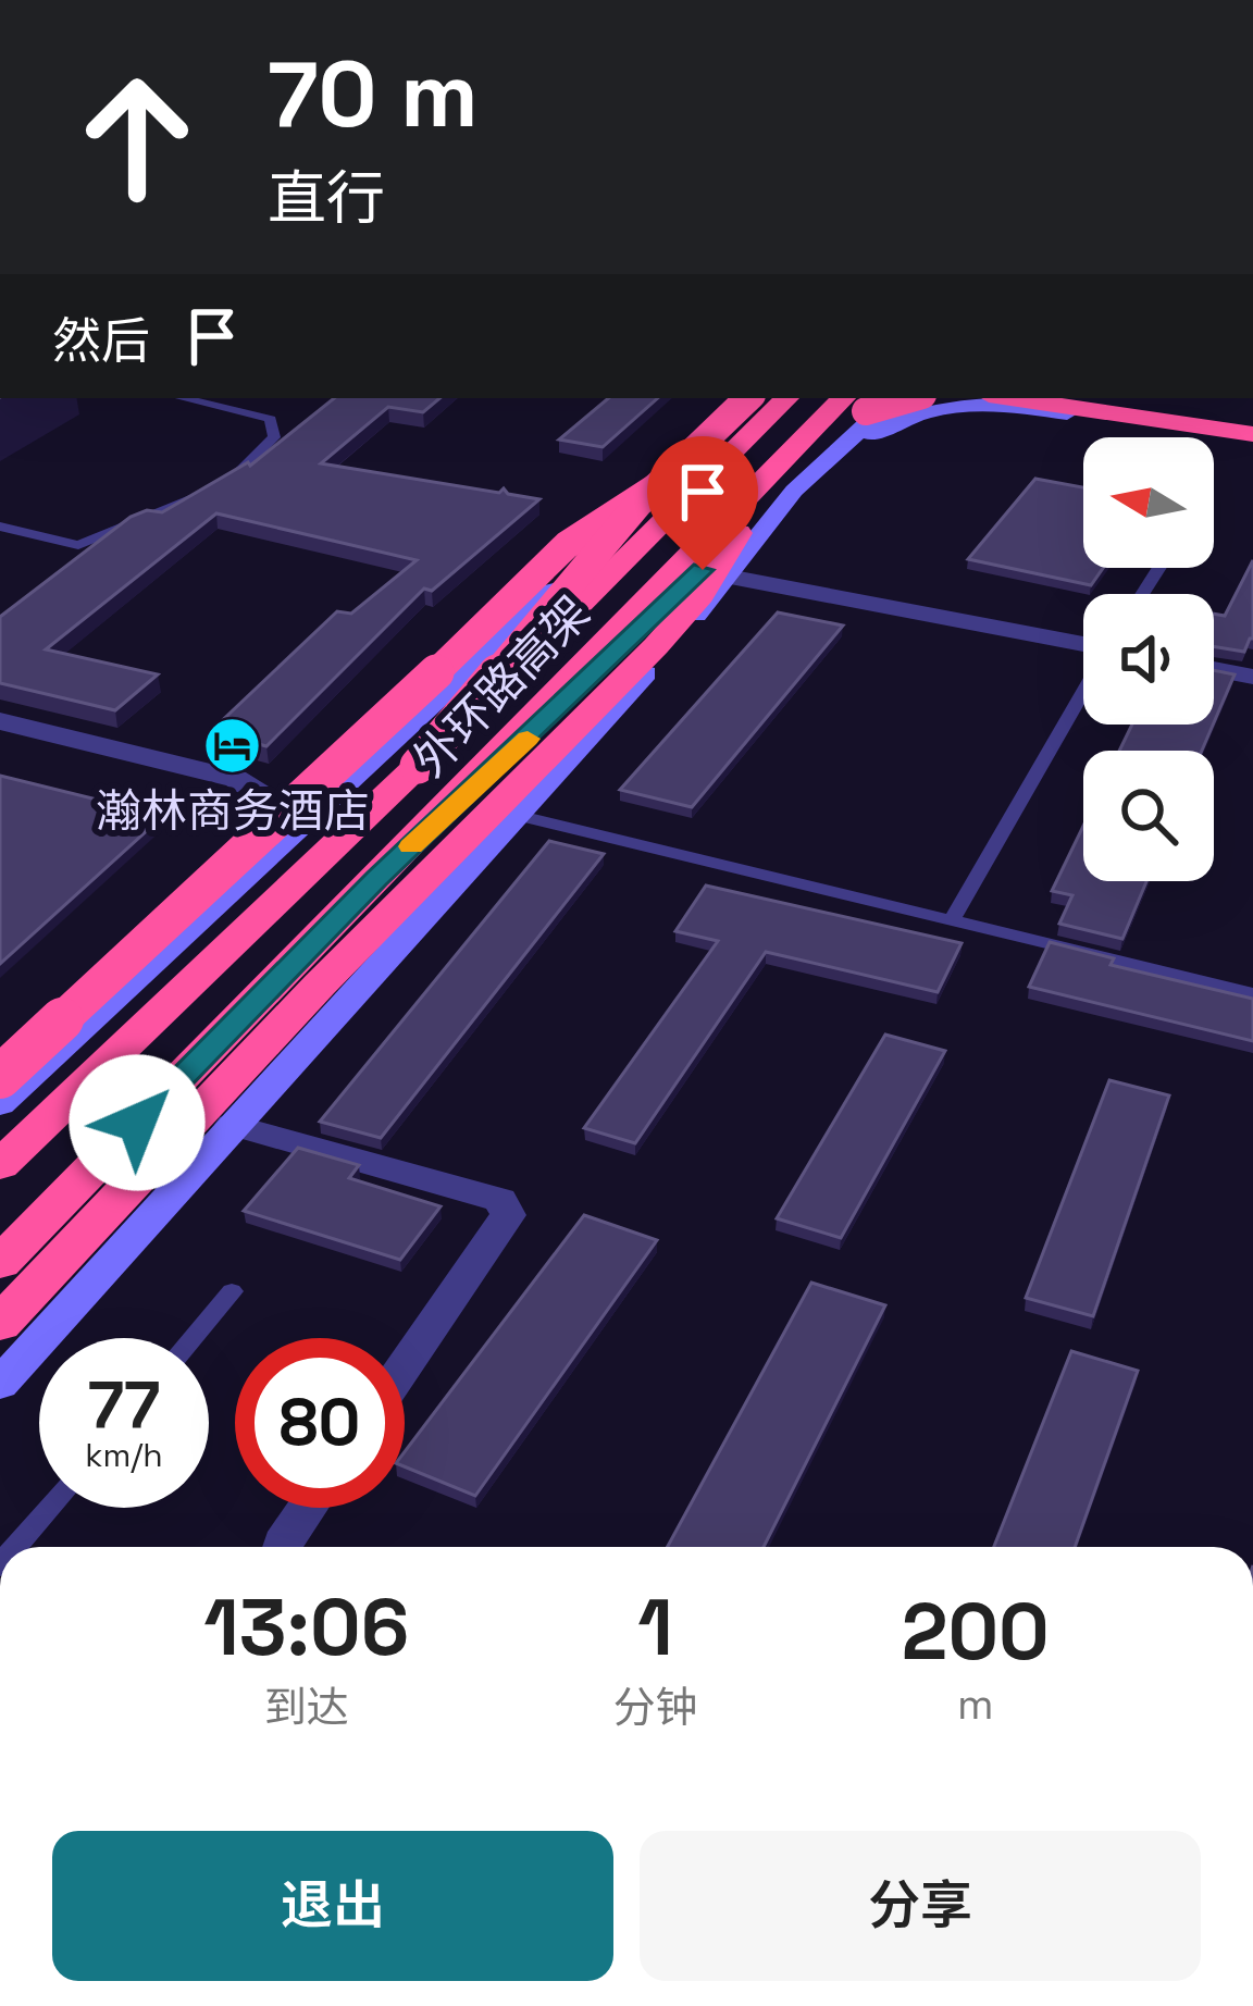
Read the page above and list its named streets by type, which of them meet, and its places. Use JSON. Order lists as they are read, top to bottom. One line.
{"streets":{"highway":["外环路高架"]},"places":{"hotel":["瀚林商务酒店"]},"north":"left","page":{"turn":["70 m","直行"],"then":"然后","speed":"77 km/h","limit":"80","eta":["13:06","到达","1","分钟","200","m"],"buttons":["退出","分享"]}}
